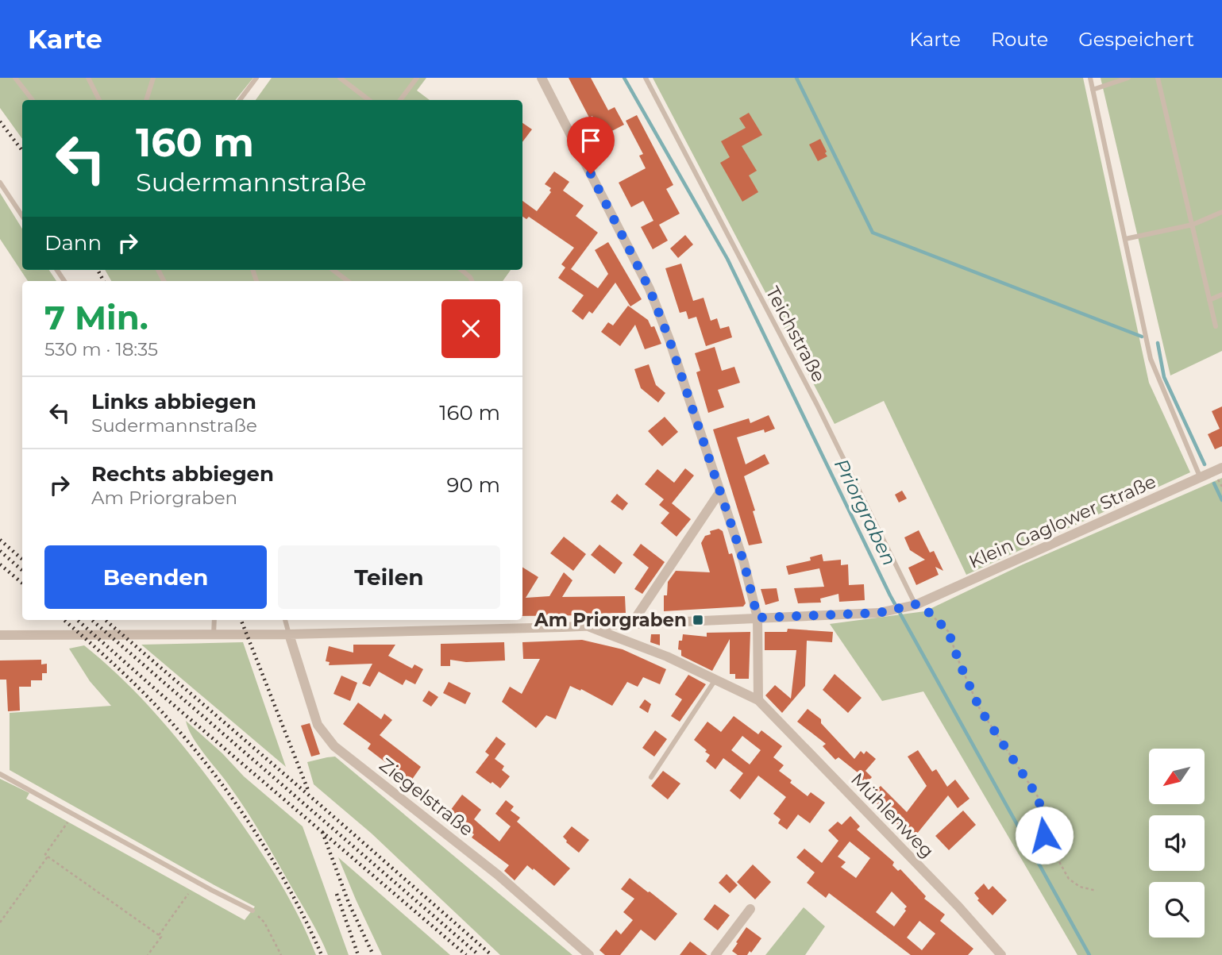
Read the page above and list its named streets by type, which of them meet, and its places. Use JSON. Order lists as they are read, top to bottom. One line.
{"streets":{"street":["Klein Gaglower Straße","Ziegelstraße","Mühlenweg"],"lane":["Teichstraße"]},"crossings":[["Teichstraße","Klein Gaglower Straße"],["Klein Gaglower Straße","Ziegelstraße"],["Klein Gaglower Straße","Mühlenweg"]],"water":["Priorgraben"],"places":{"transit":["Am Priorgraben"]},"north":"bottom left","page":{"header":"Karte","nav":["Karte","Route","Gespeichert"],"turn":["160 m","Sudermannstraße"],"then":"Dann","heading":["7 Min.","530 m · 18:35"],"list":[{"name":"Links abbiegen","note":"Sudermannstraße","value":"160 m"},{"name":"Rechts abbiegen","note":"Am Priorgraben","value":"90 m"}],"buttons":["Beenden","Teilen"]}}
